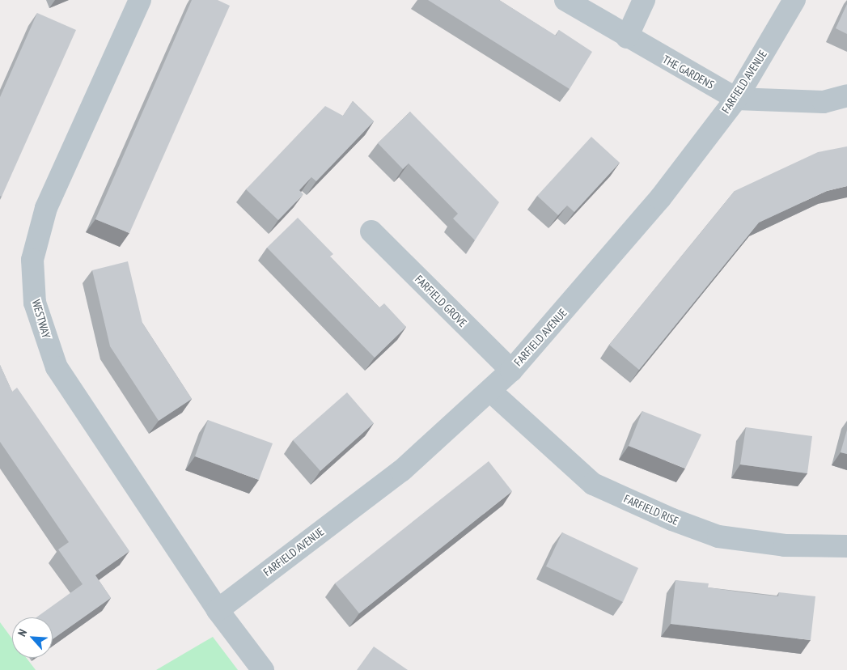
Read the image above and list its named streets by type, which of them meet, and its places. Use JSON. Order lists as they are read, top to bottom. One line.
{"streets":{"street":["THE GARDENS","FARFIELD AVENUE","FARFIELD GROVE","WESTWAY","FARFIELD RISE"]},"crossings":[["THE GARDENS","FARFIELD AVENUE"],["FARFIELD AVENUE","FARFIELD GROVE"],["FARFIELD AVENUE","WESTWAY"],["FARFIELD AVENUE","FARFIELD RISE"]],"north":"top left"}
